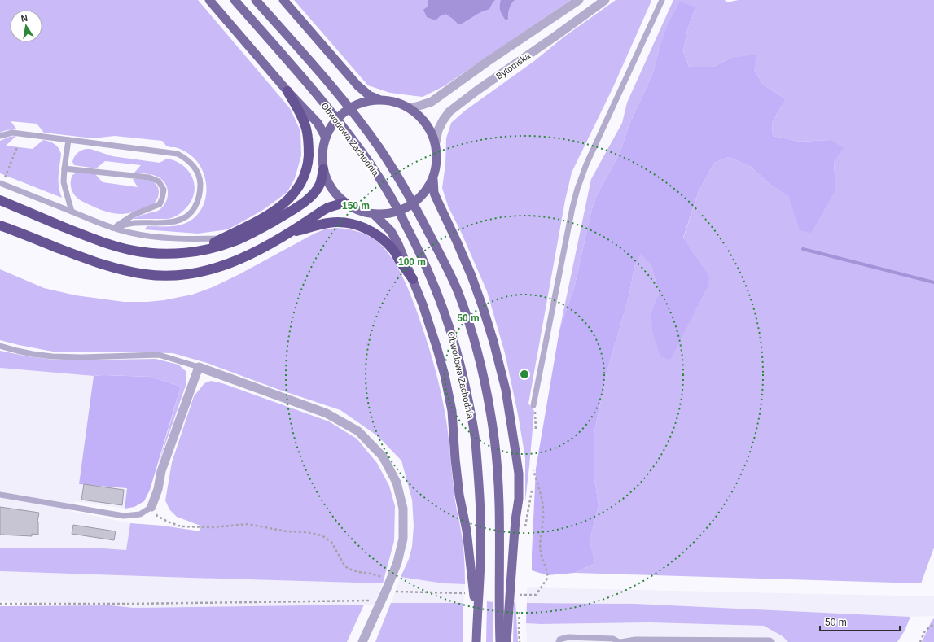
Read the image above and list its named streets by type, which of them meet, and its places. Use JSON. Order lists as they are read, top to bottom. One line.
{"streets":{"main road":["Obwodowa Zachodnia"],"street":["Bytomska"]},"scale_bar":"50 m","north":"top","rings":["150 m","100 m","50 m"]}
